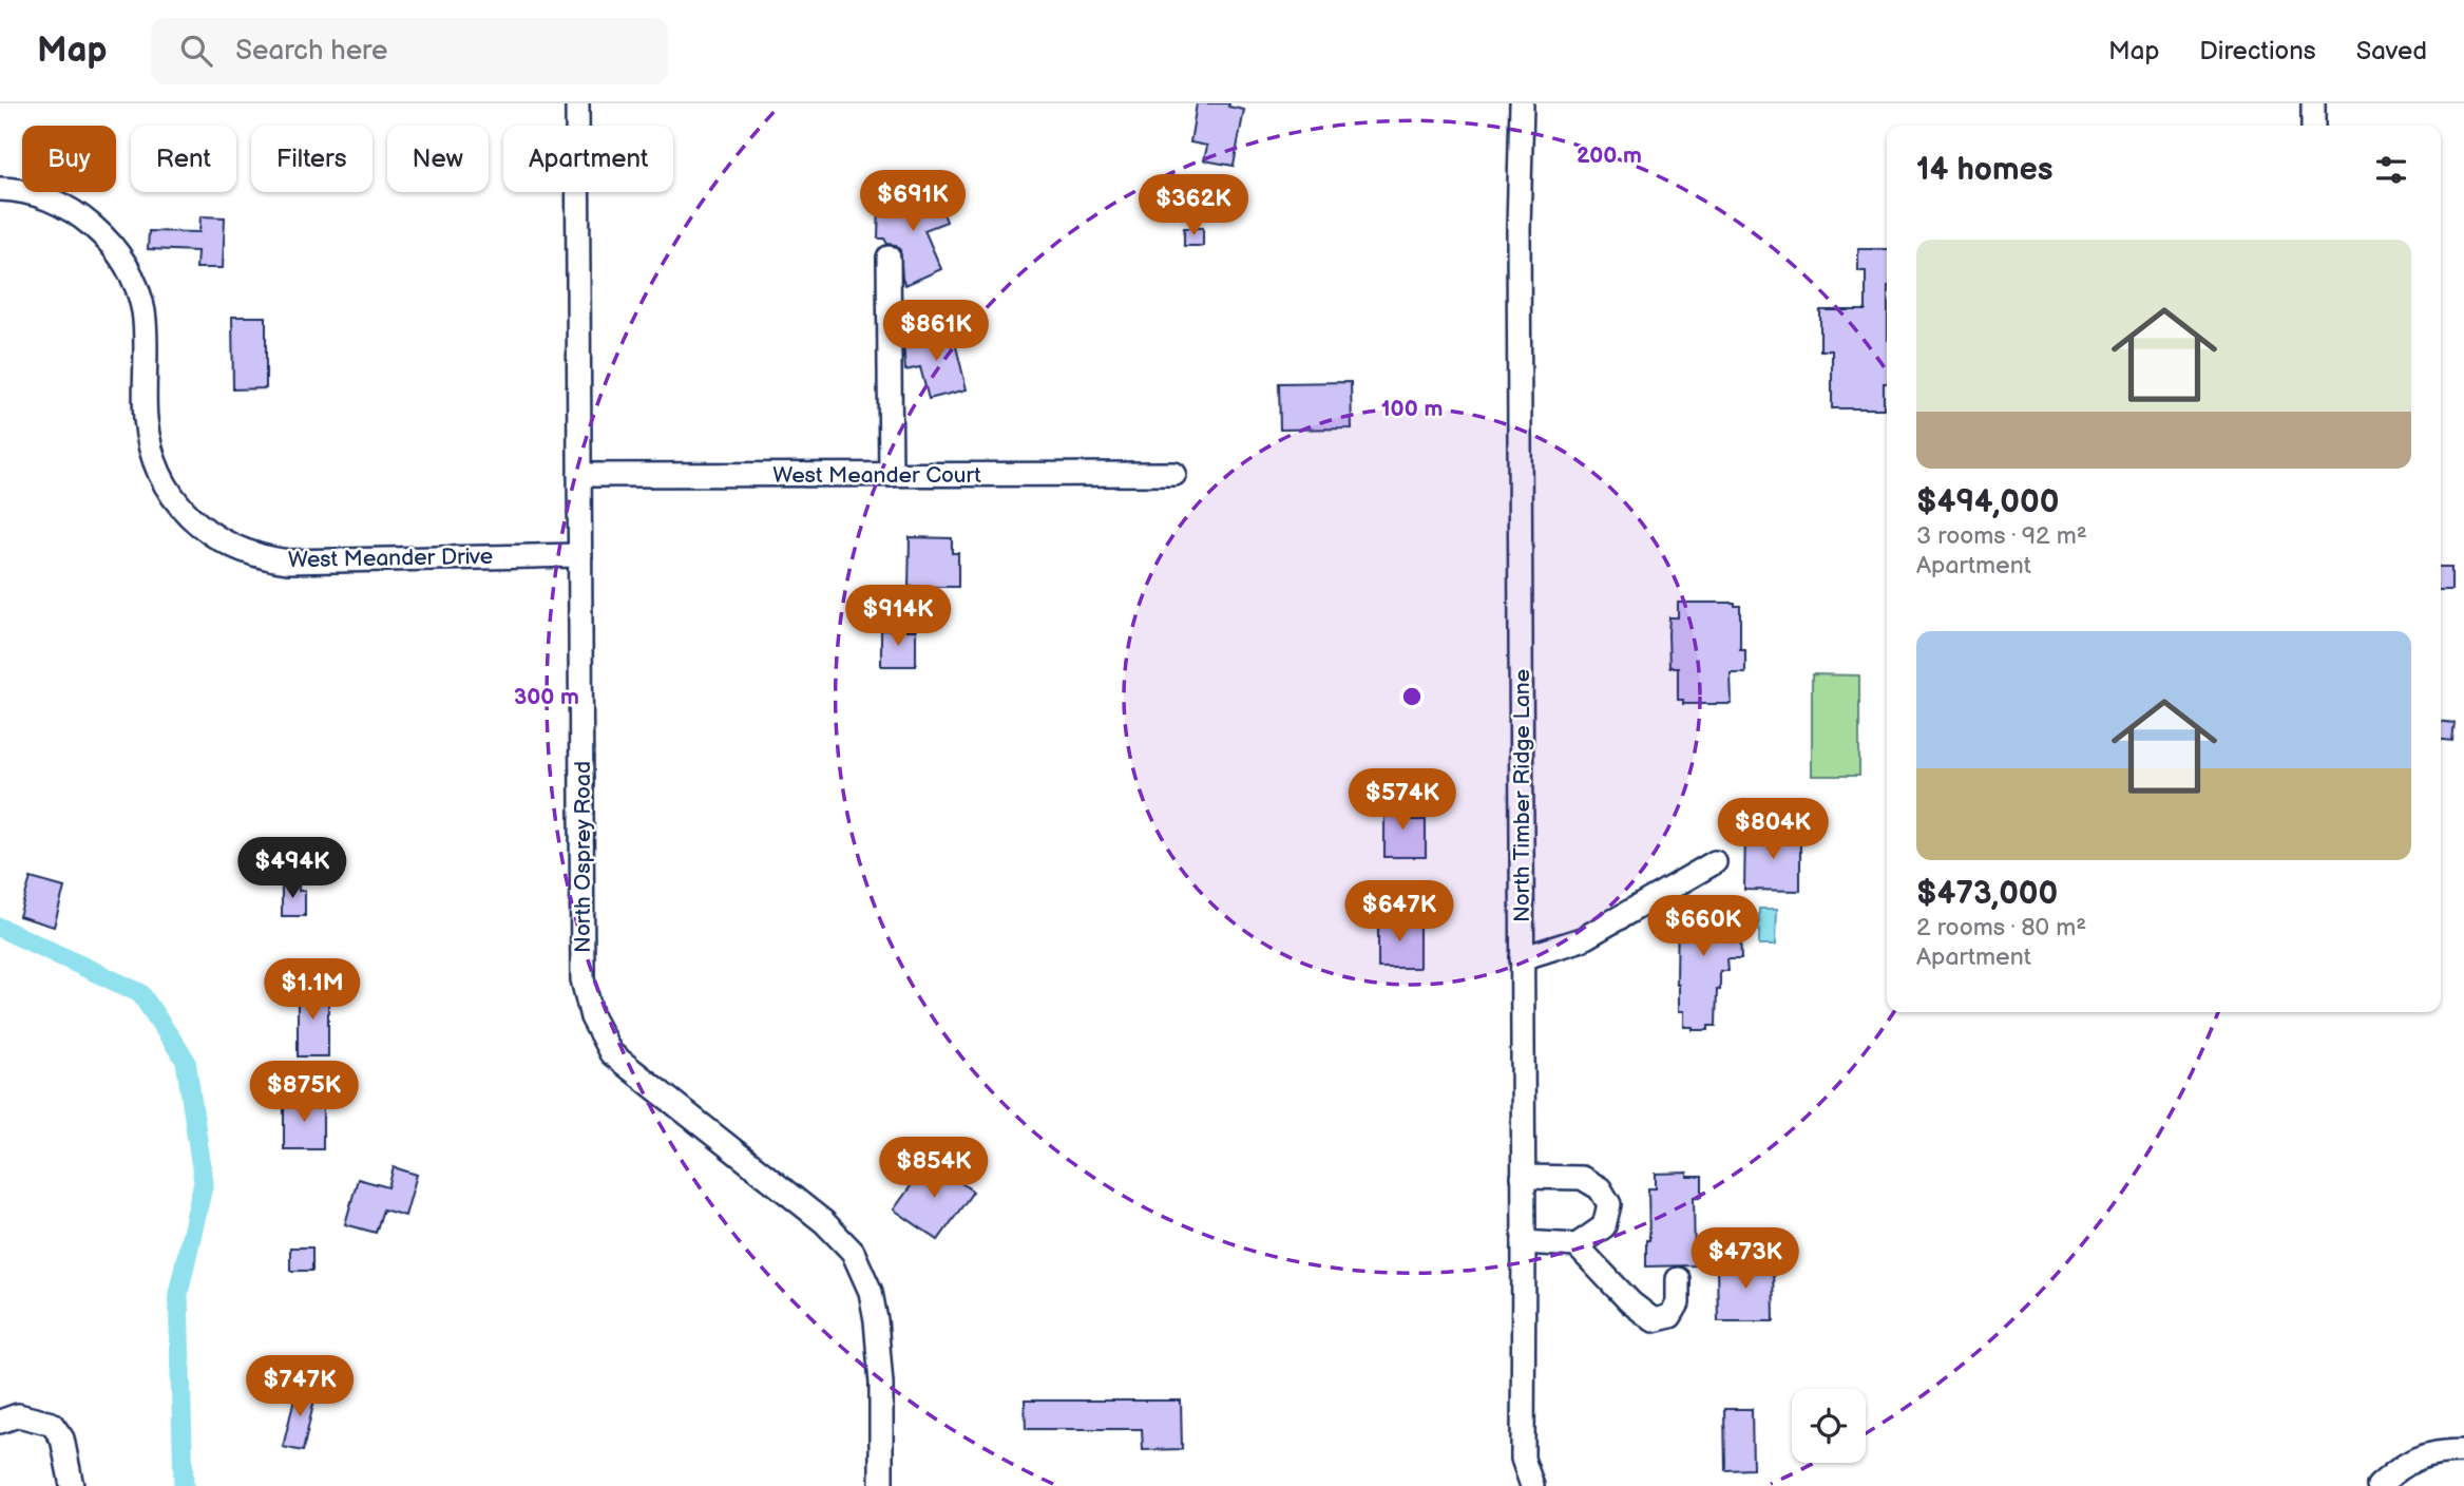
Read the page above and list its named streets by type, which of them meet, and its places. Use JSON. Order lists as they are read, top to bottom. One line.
{"streets":{"street":["West Meander Court","West Meander Drive","North Timber Ridge Lane","North Osprey Road"]},"crossings":[["West Meander Court","North Osprey Road"],["West Meander Drive","North Osprey Road"]],"page":{"header":"Map","search":"Search here","nav":["Map","Directions","Saved"],"chip":["Buy","Rent","Filters","New","Apartment"],"heading":"14 homes","price":["$691K","$362K","$861K","$914K","$574K","$804K","$494K","$647K","$660K","$1.1M","$875K","$854K","$473K","$747K"],"list":[{"name":"$494,000","note":"3 rooms · 92 m² · Apartment"},{"name":"$473,000","note":"2 rooms · 80 m² · Apartment"}]},"rings":["200 m","100 m","300 m"]}
